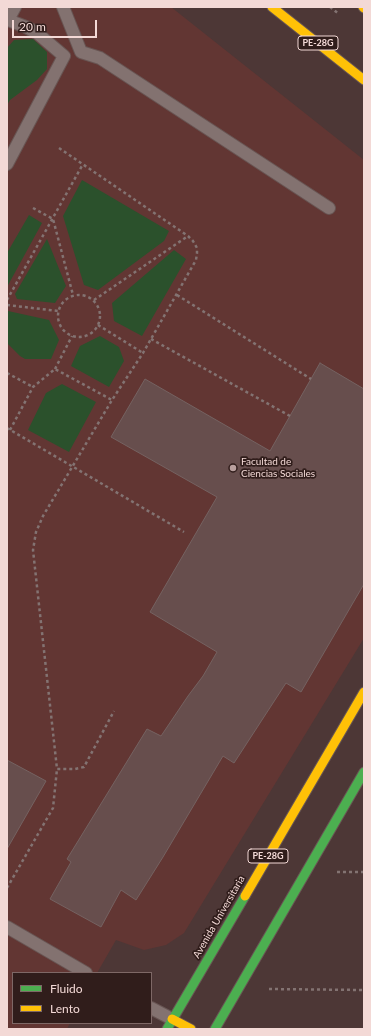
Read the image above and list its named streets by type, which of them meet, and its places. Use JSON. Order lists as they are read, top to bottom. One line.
{"streets":{"highway":["PE-28G","Avenida Universitaria"]},"places":["Facultad de Ciencias Sociales"],"legend":["Fluido","Lento"],"scale_bar":"20 m"}
